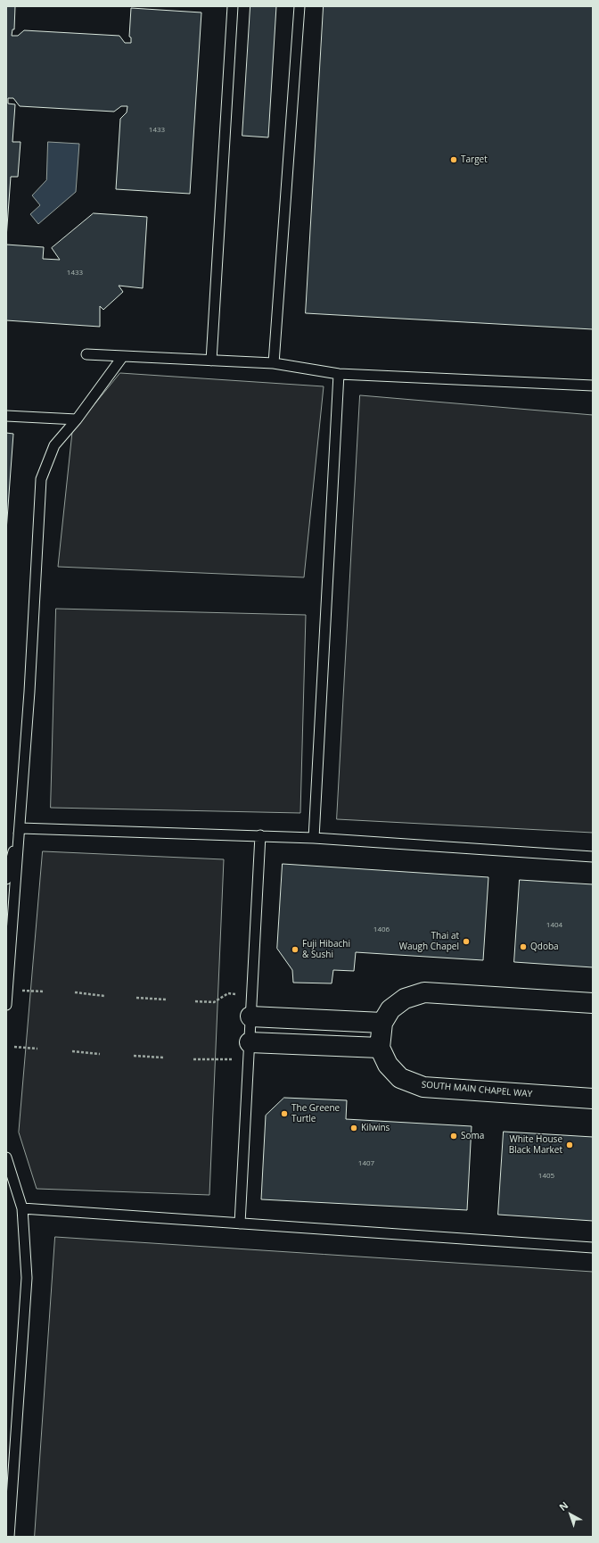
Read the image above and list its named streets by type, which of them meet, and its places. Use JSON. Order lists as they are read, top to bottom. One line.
{"streets":{"street":["SOUTH MAIN CHAPEL WAY"]},"places":["Target","Thai at Waugh Chapel","Qdoba","Fuji Hibachi & Sushi","The Greene Turtle","Kilwins","Soma","White House Black Market"],"house_numbers":["1433","1433","1404","1406","1407","1405"],"north":"top left"}
